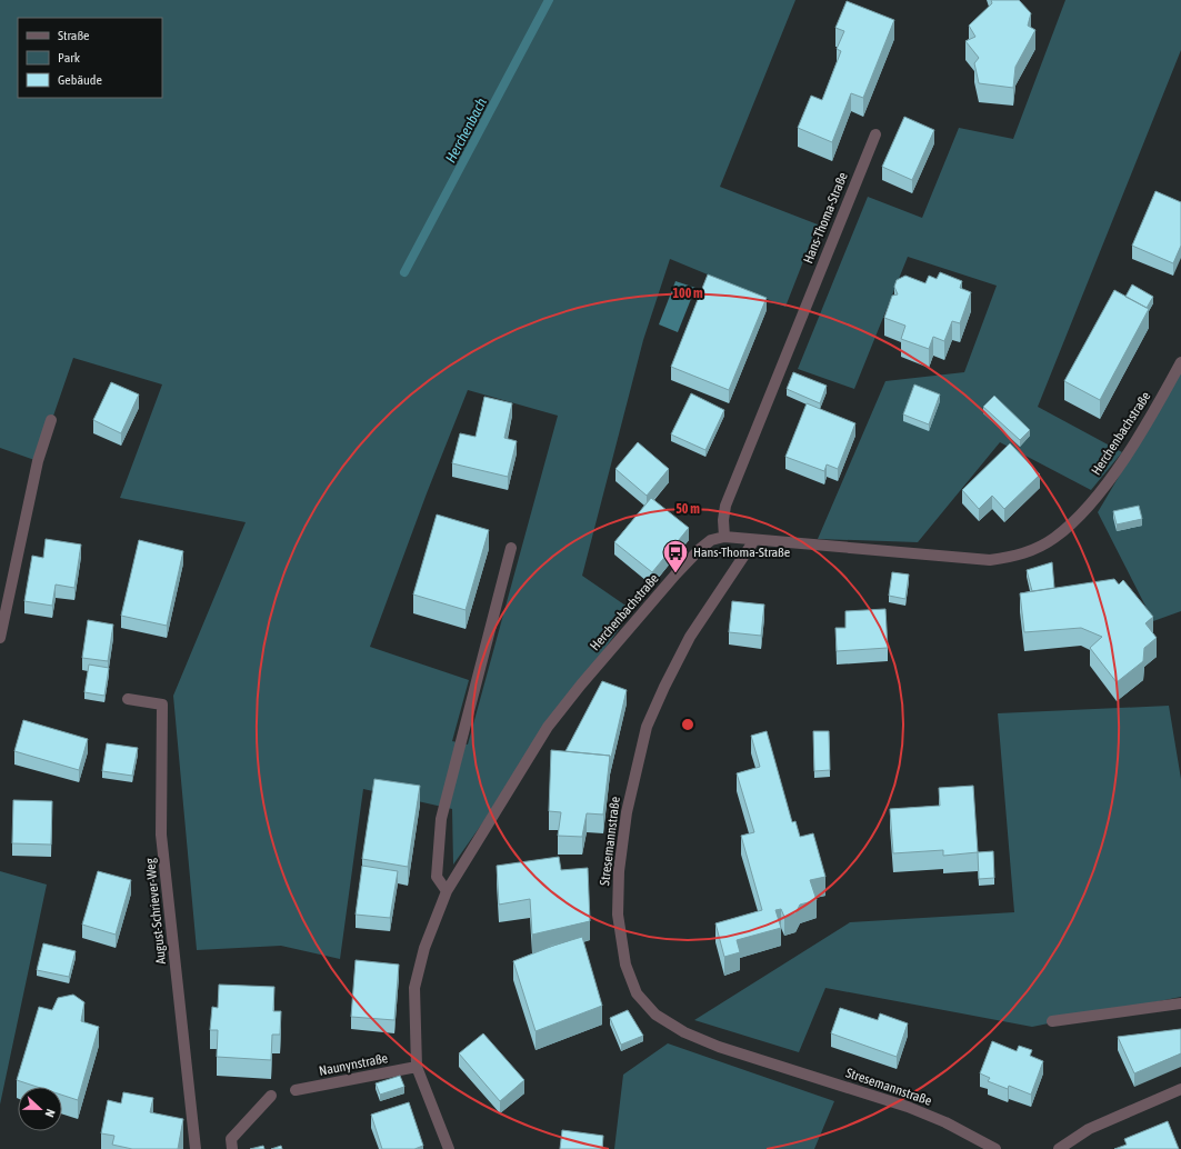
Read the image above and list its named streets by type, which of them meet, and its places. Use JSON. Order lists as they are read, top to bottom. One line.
{"streets":{"street":["Hans-Thoma-Straße","Herchenbachstraße","Stresemannstraße","August-Schriever-Weg","Naunynstraße"]},"crossings":[["Hans-Thoma-Straße","Herchenbachstraße"],["Herchenbachstraße","Stresemannstraße"],["Herchenbachstraße","Naunynstraße"]],"water":["Herchenbach"],"places":{"bus stop":["Hans-Thoma-Straße"]},"legend":["Straße","Park","Gebäude"],"north":"right","rings":["100 m","50 m"]}
